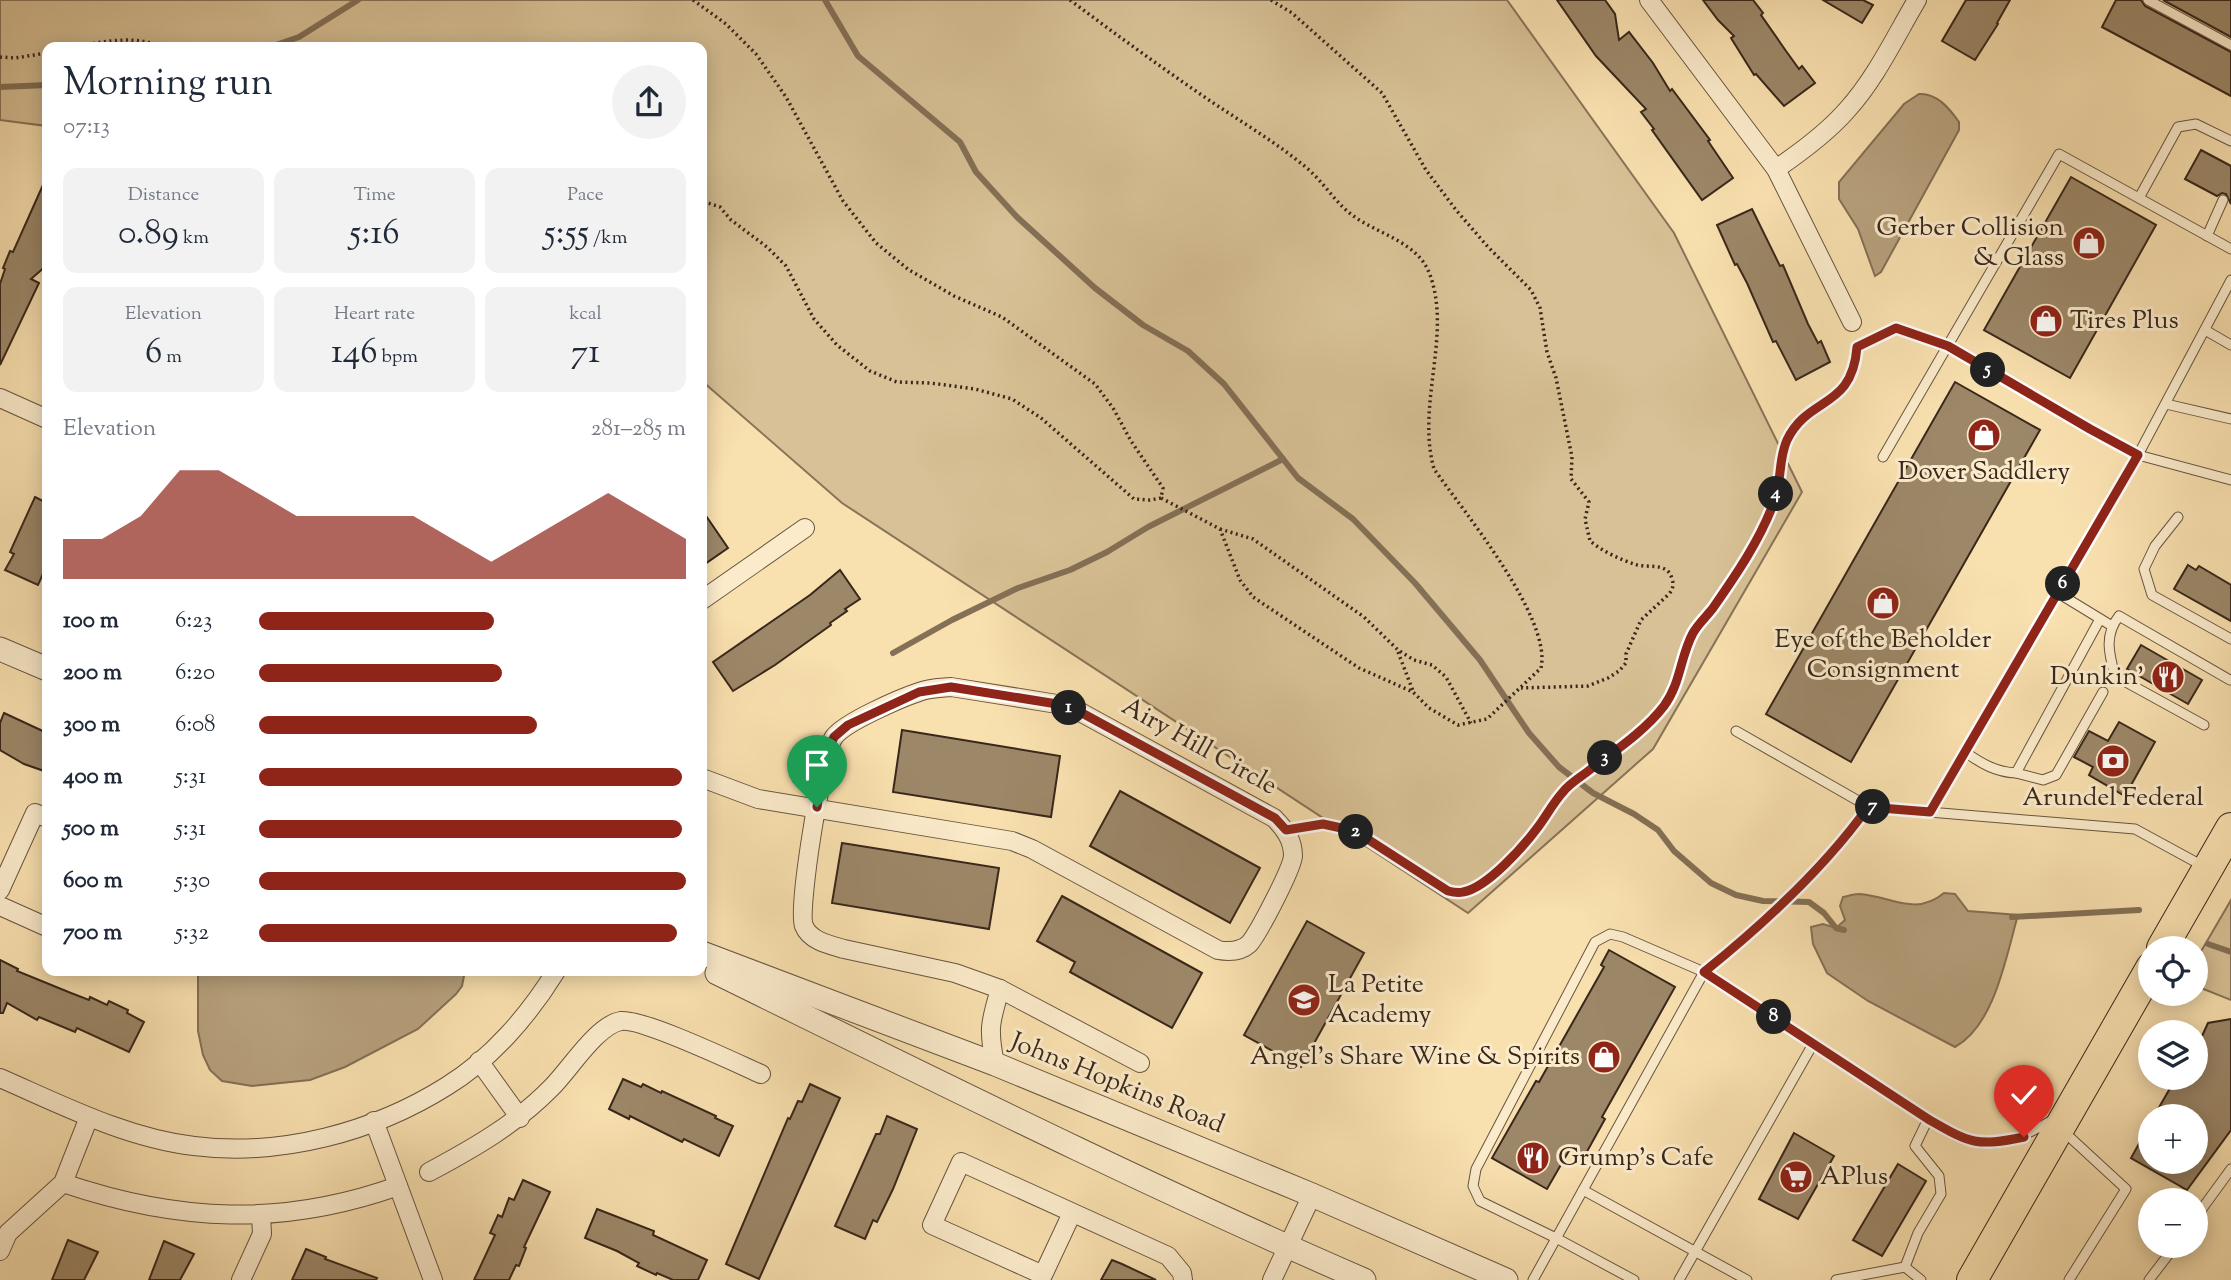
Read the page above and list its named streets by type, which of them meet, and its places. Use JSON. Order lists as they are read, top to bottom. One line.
{"streets":{"street":["Airy Hill Circle","Johns Hopkins Road"]},"places":{"shop":["Gerber Collision & Glass","Tires Plus","Dover Saddlery","Eye of the Beholder Consignment","Angel's Share Wine & Spirits"],"restaurant":["Dunkin'","Grump's Cafe"],"bank":["Arundel Federal"],"school or university":["La Petite Academy"],"supermarket":["APlus"]},"page":{"heading":["Morning run","07:13"],"stats":[["Distance","0.89 km"],["Time","5:16"],["Pace","5:55 /km"],["Elevation","6 m"],["Heart rate","146 bpm"],["kcal","71"]],"pins":["5","4","6","1","3","7","2","8"],"chart":["Elevation","281–285 m"],"list":[{"name":"100 m","note":"6:23"},{"name":"200 m","note":"6:20"},{"name":"300 m","note":"6:08"},{"name":"400 m","note":"5:31"},{"name":"500 m","note":"5:31"},{"name":"600 m","note":"5:30"},{"name":"700 m","note":"5:32"}],"map_buttons":["+","−"]}}
